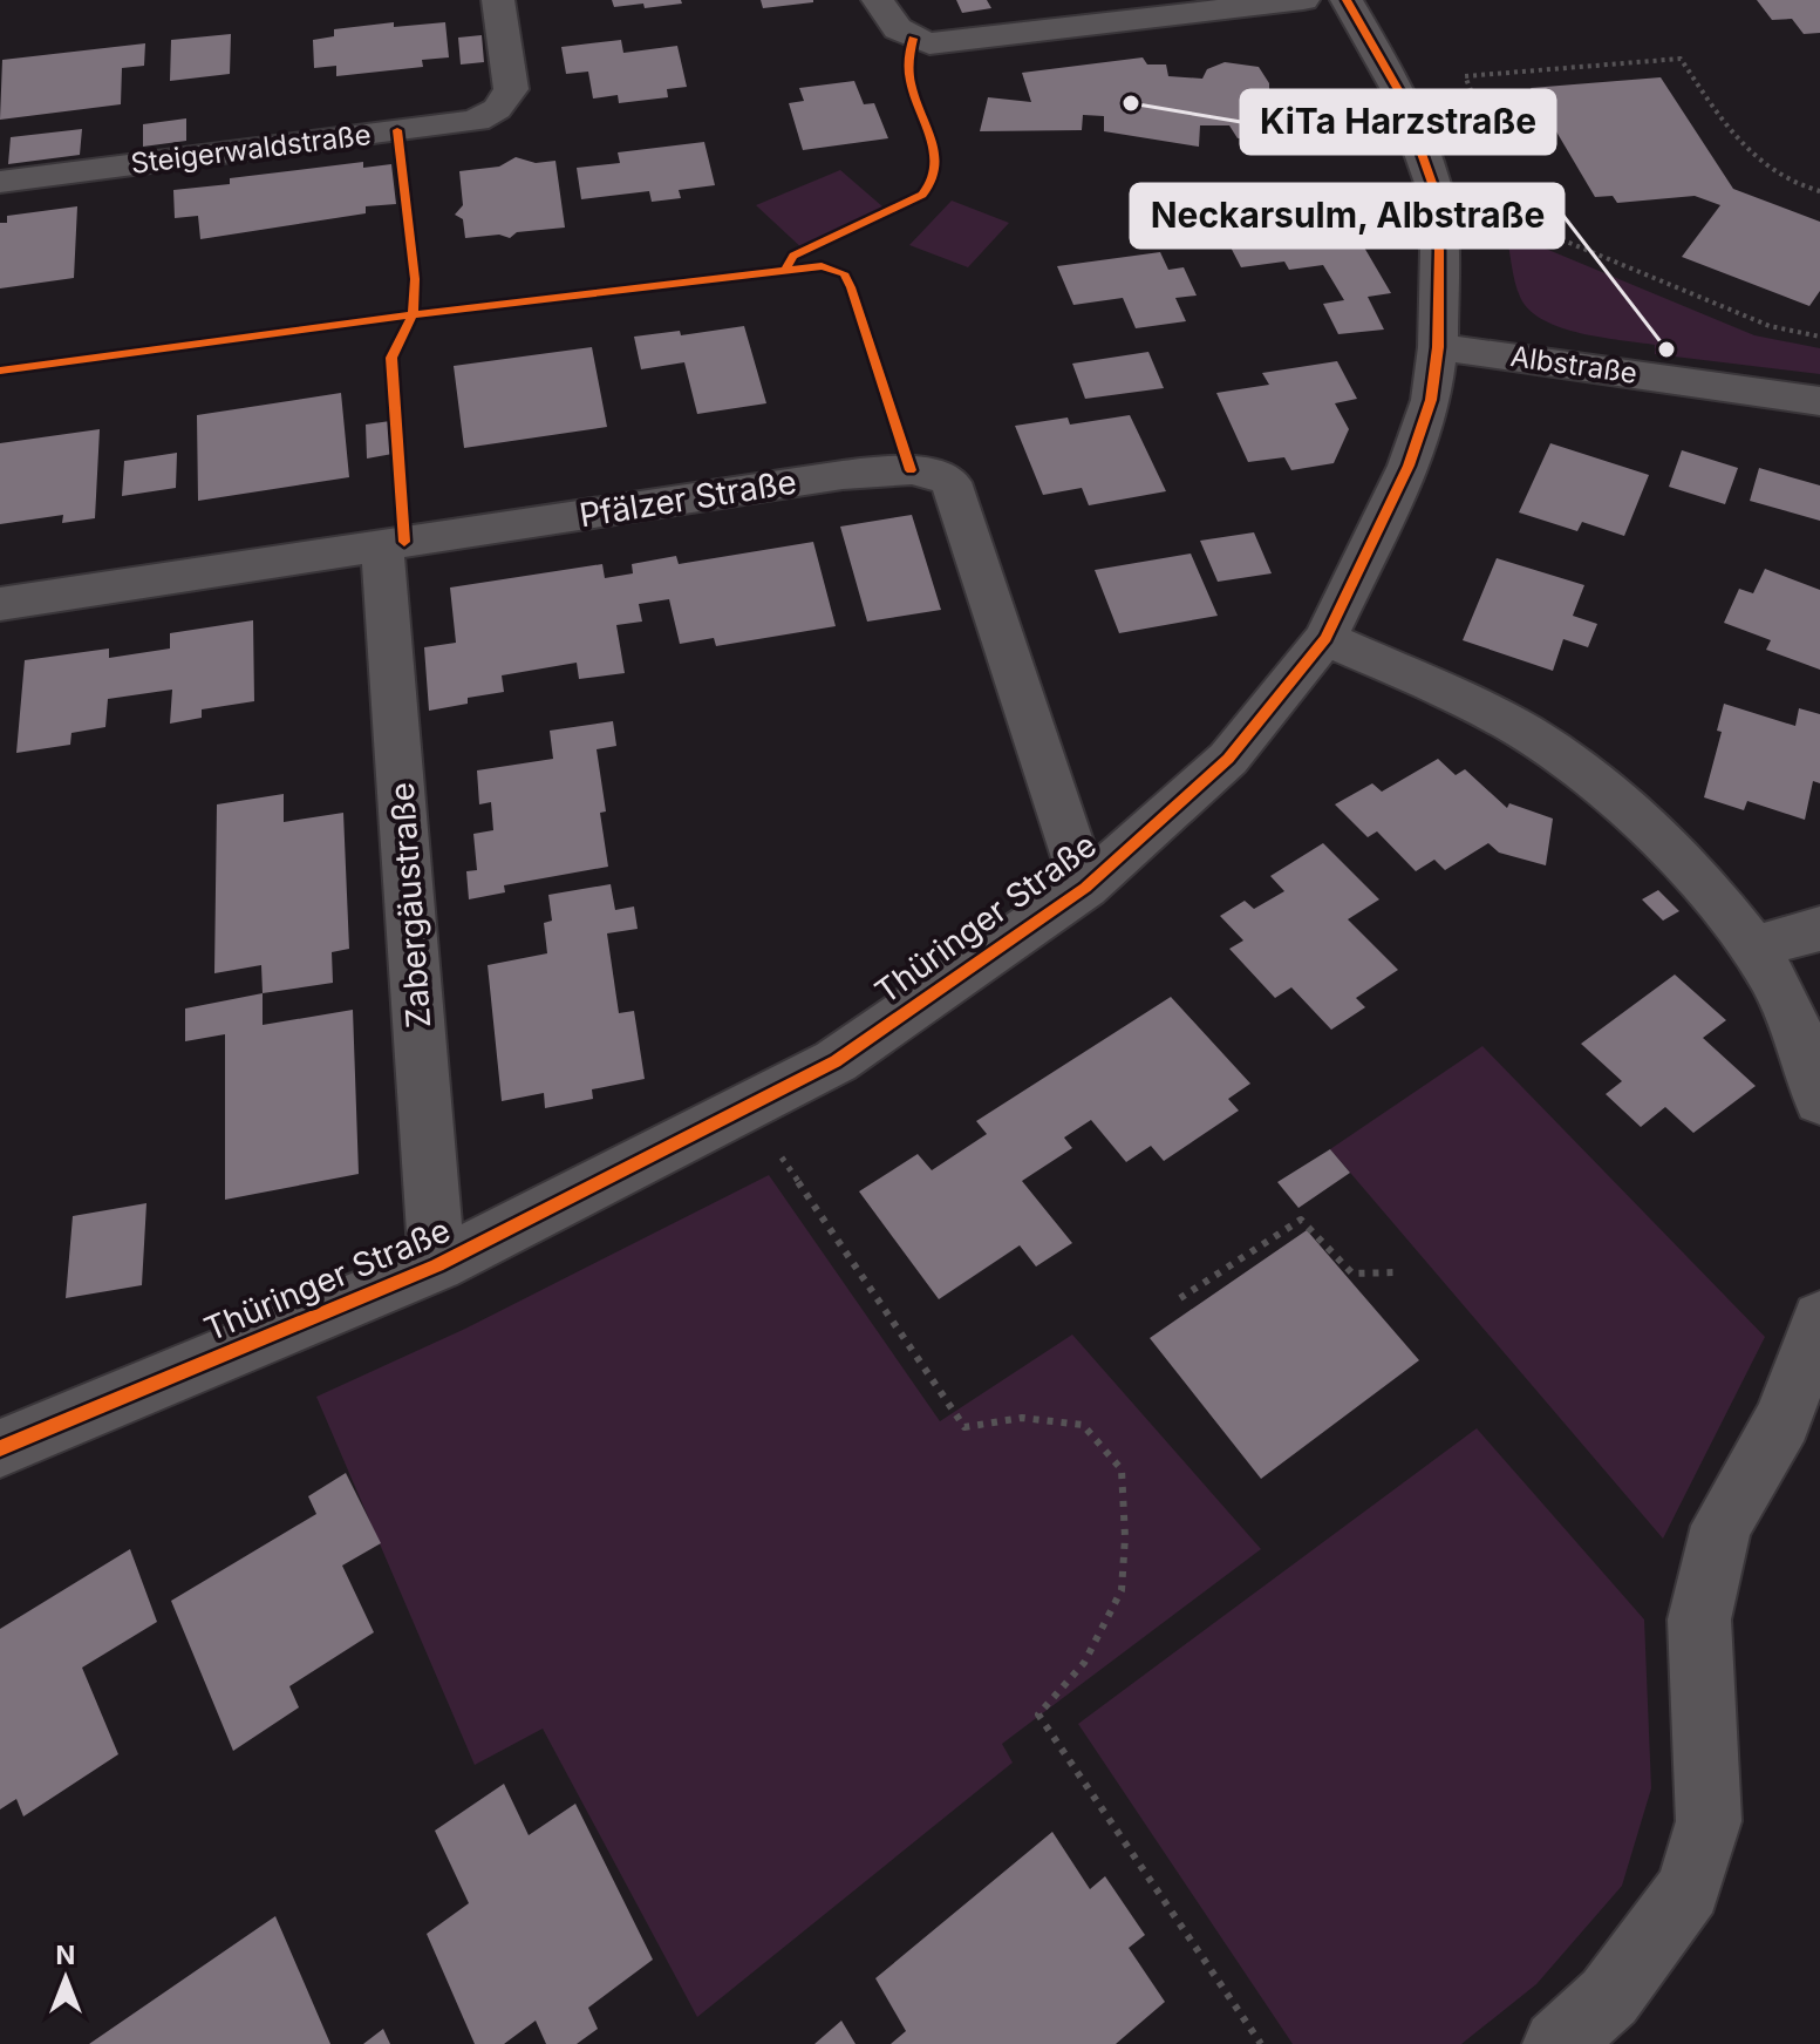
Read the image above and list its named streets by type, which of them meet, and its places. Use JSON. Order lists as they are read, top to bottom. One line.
{"streets":{"street":["Steigerwaldstraße","Albstraße","Pfälzer Straße","Zabergäustraße","Thüringer Straße"]},"crossings":[["Albstraße","Thüringer Straße"],["Pfälzer Straße","Zabergäustraße"],["Pfälzer Straße","Thüringer Straße"],["Zabergäustraße","Thüringer Straße"]],"places":["KiTa Harzstraße","Neckarsulm, Albstraße"],"north":"top"}
